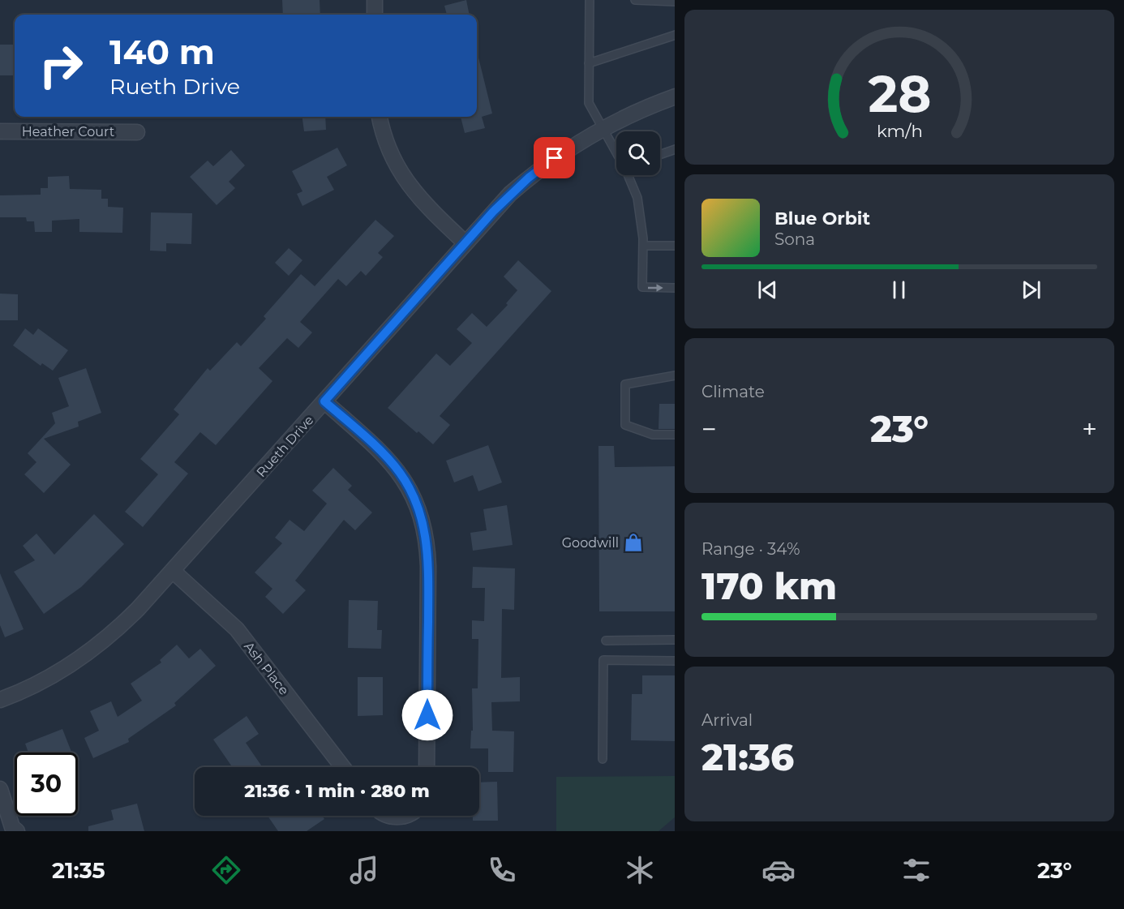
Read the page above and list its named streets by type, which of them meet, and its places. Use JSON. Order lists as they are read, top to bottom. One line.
{"streets":{"street":["Heather Court","Rueth Drive","Ash Place"]},"crossings":[["Rueth Drive","Ash Place"]],"places":{"shop":["Goodwill"]},"page":{"turn":["140 m","Rueth Drive"],"song":["Blue Orbit","Sona"],"tile":["Climate",["Range · 34%","170 km"],["Arrival","21:36"]],"heat":["−","23°","+"],"limit":"30","trip":"21:36 · 1 min · 280 m","tabs":["21:35","23°"],"gauge":["28","km/h"]}}
